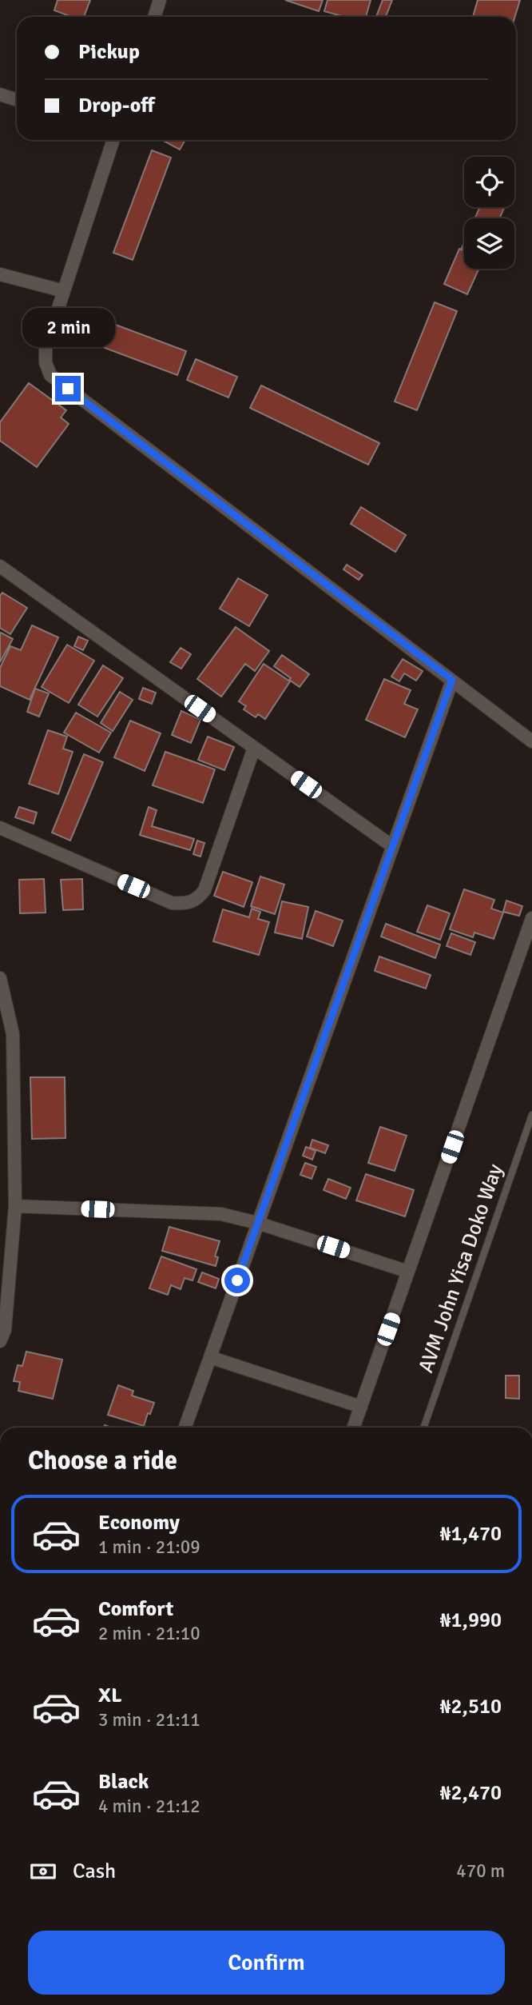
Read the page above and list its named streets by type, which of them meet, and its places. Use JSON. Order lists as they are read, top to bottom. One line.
{"streets":{"lane":["AVM John Yisa Doko Way"]},"page":{"banner":["Pickup","Drop-off"],"bubble":"2 min","heading":"Choose a ride","list":[{"name":"Economy","note":"1 min · 21:09","value":"₦1,470"},{"name":"Comfort","note":"2 min · 21:10","value":"₦1,990"},{"name":"XL","note":"3 min · 21:11","value":"₦2,510"},{"name":"Black","note":"4 min · 21:12","value":"₦2,470"}],"pay":["Cash","470 m"],"buttons":"Confirm"}}
